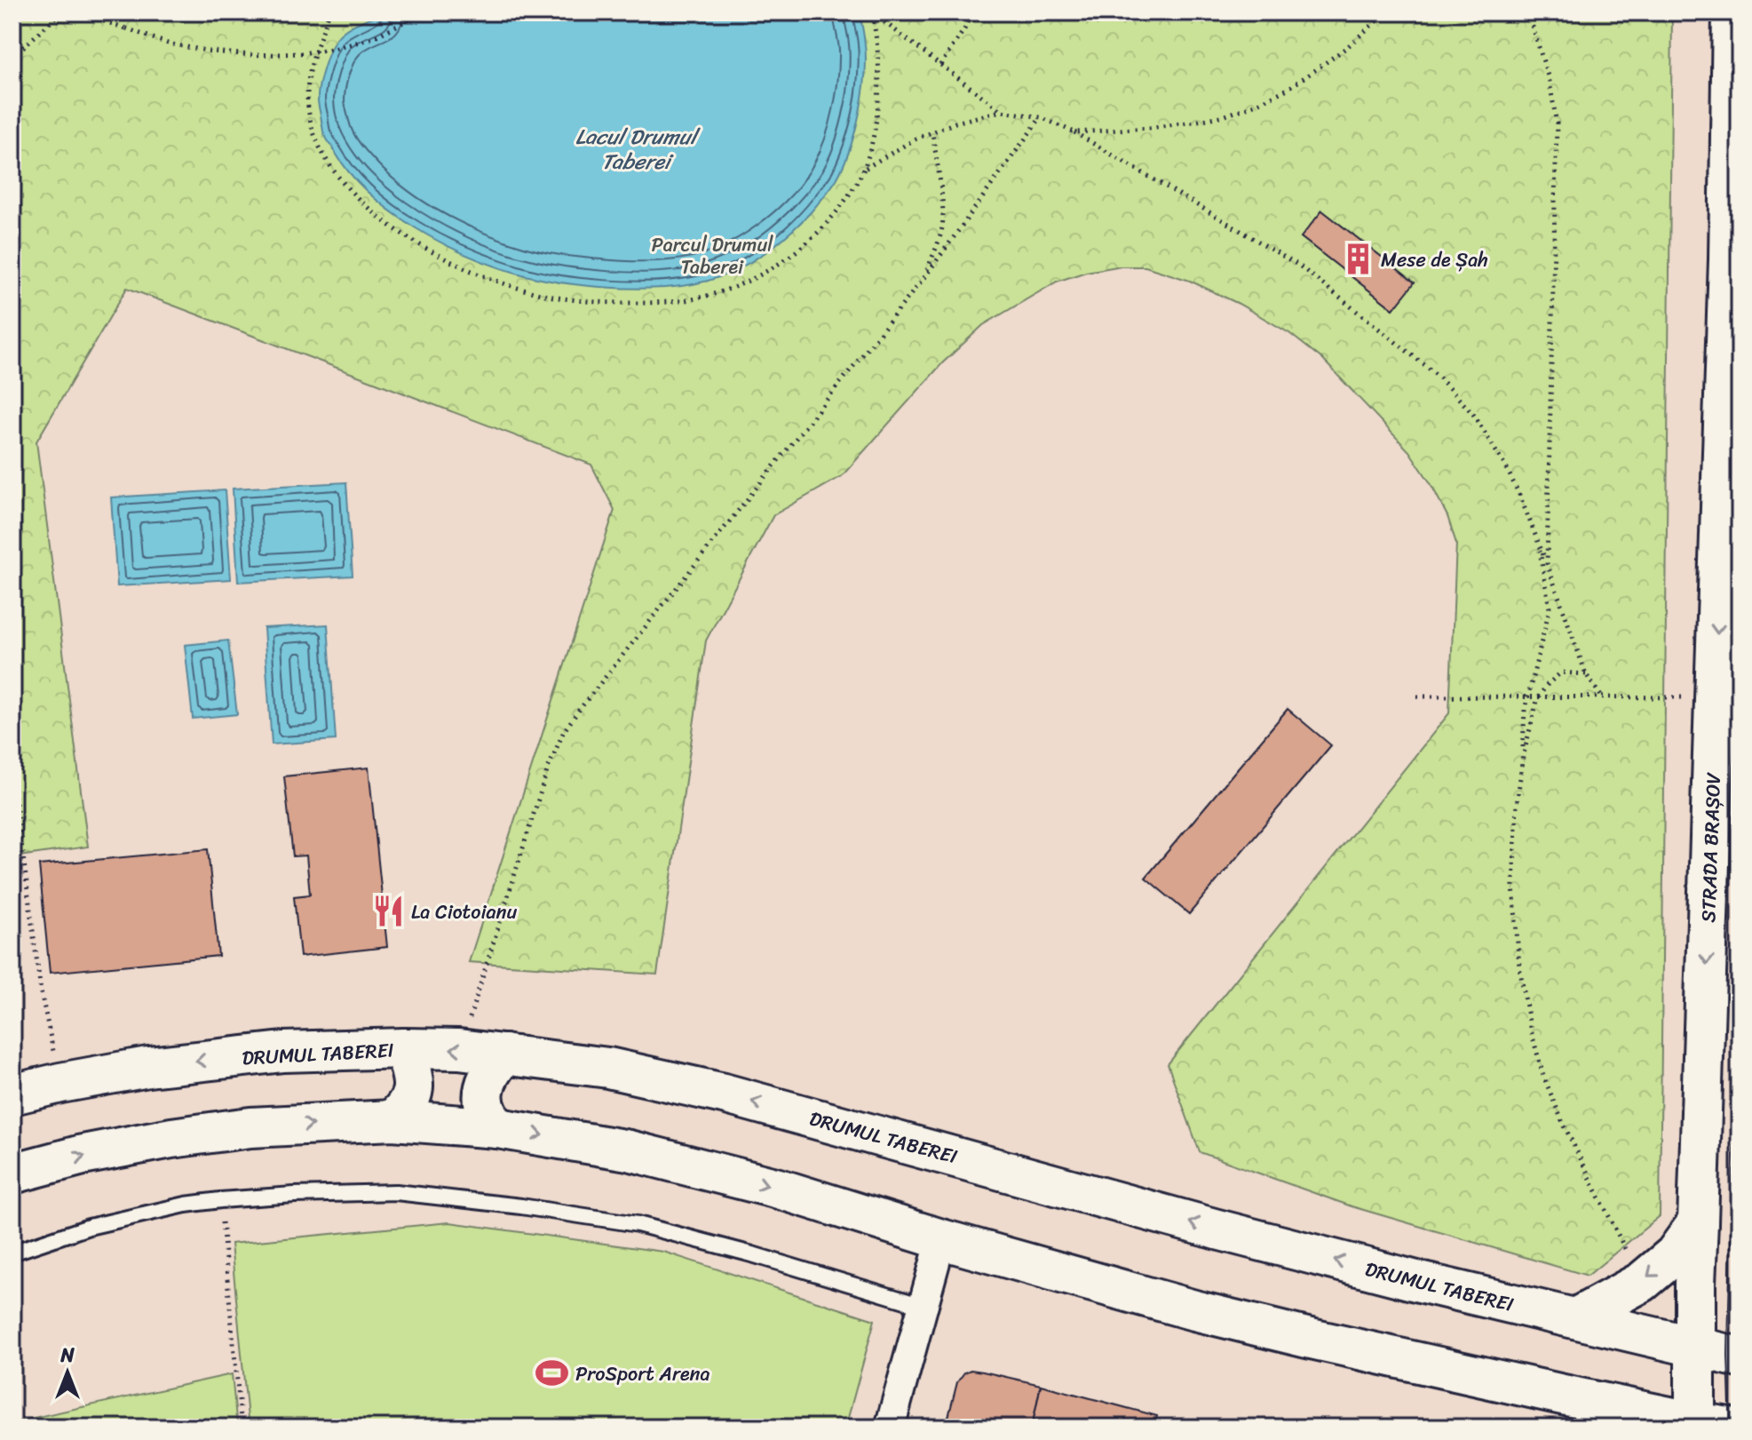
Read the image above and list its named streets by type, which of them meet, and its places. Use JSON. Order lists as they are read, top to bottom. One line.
{"streets":{"main road":["STRADA BRAȘOV","DRUMUL TABEREI"]},"crossings":[["STRADA BRAȘOV","DRUMUL TABEREI"]],"one_way":["STRADA BRAȘOV"],"water":["Lacul Drumul Taberei"],"parks":["Parcul Drumul Taberei"],"places":{"building":["Mese de Șah"],"restaurant":["La Ciotoianu"],"sports":["ProSport Arena"]},"north":"top"}
